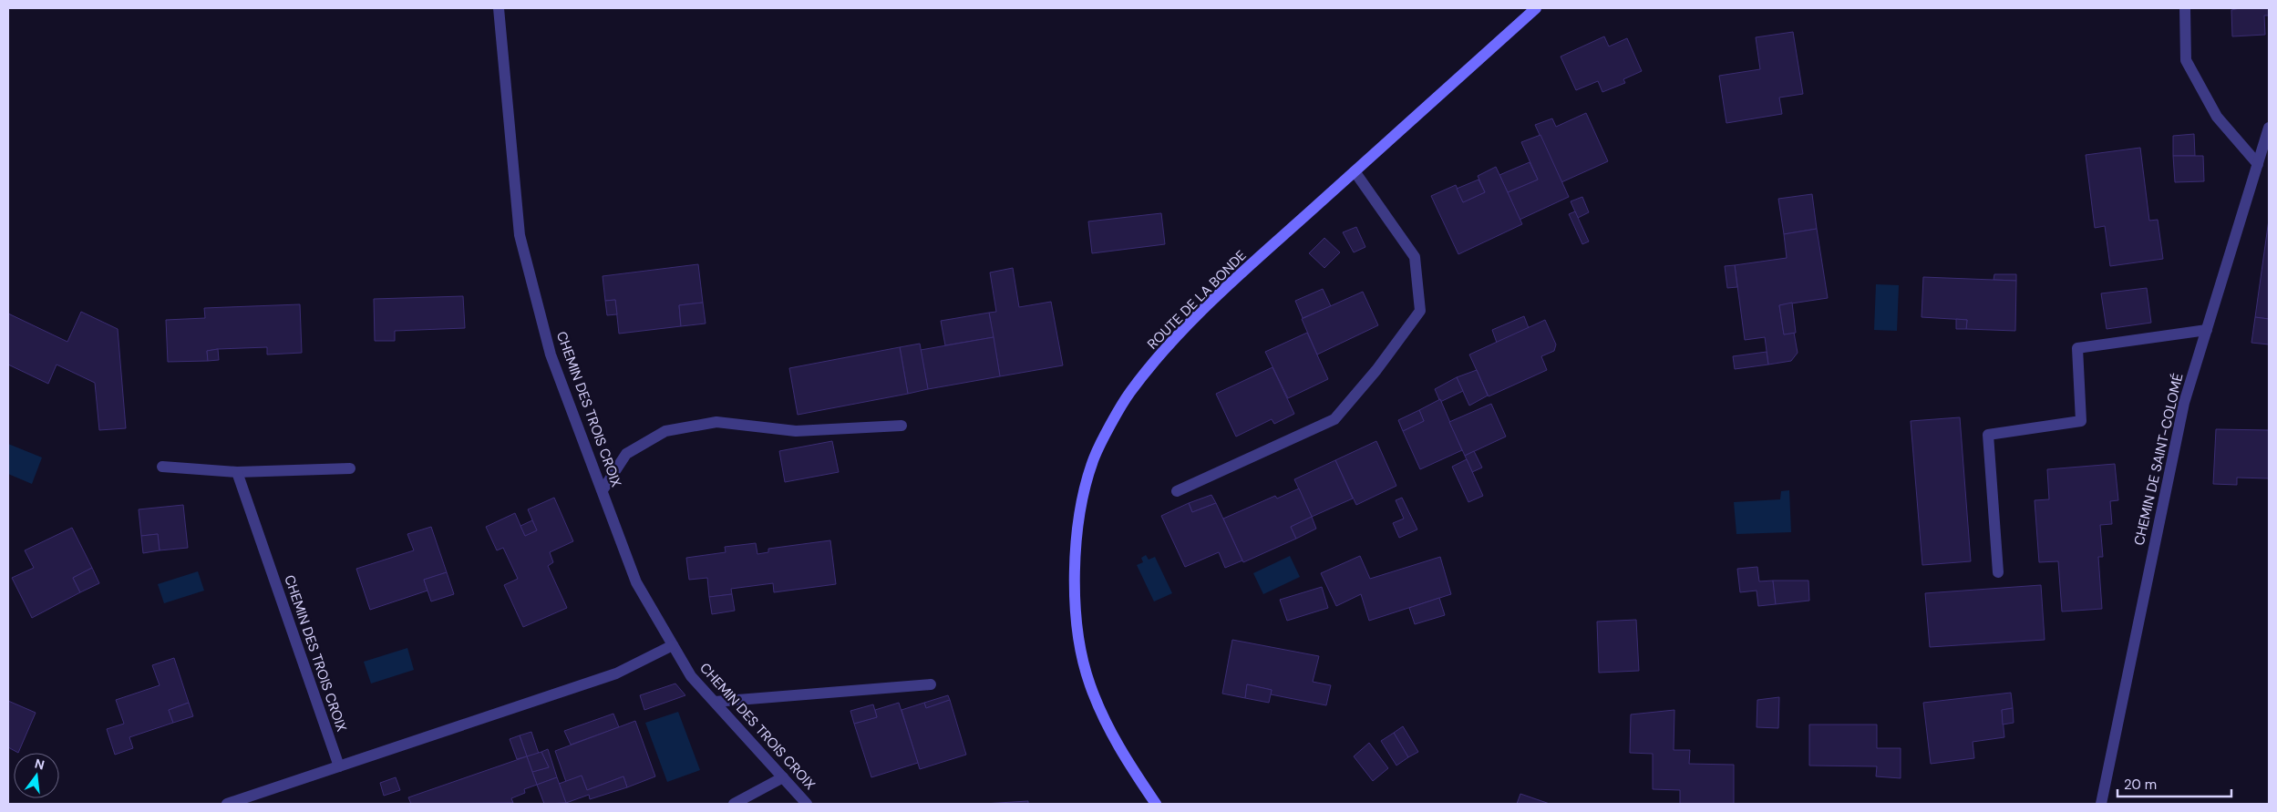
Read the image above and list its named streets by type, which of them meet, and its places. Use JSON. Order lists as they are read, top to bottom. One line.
{"streets":{"main road":["ROUTE DE LA BONDE"],"street":["CHEMIN DES TROIS CROIX","CHEMIN DE SAINT-COLOMÉ"]},"scale_bar":"20 m","north":"top"}
